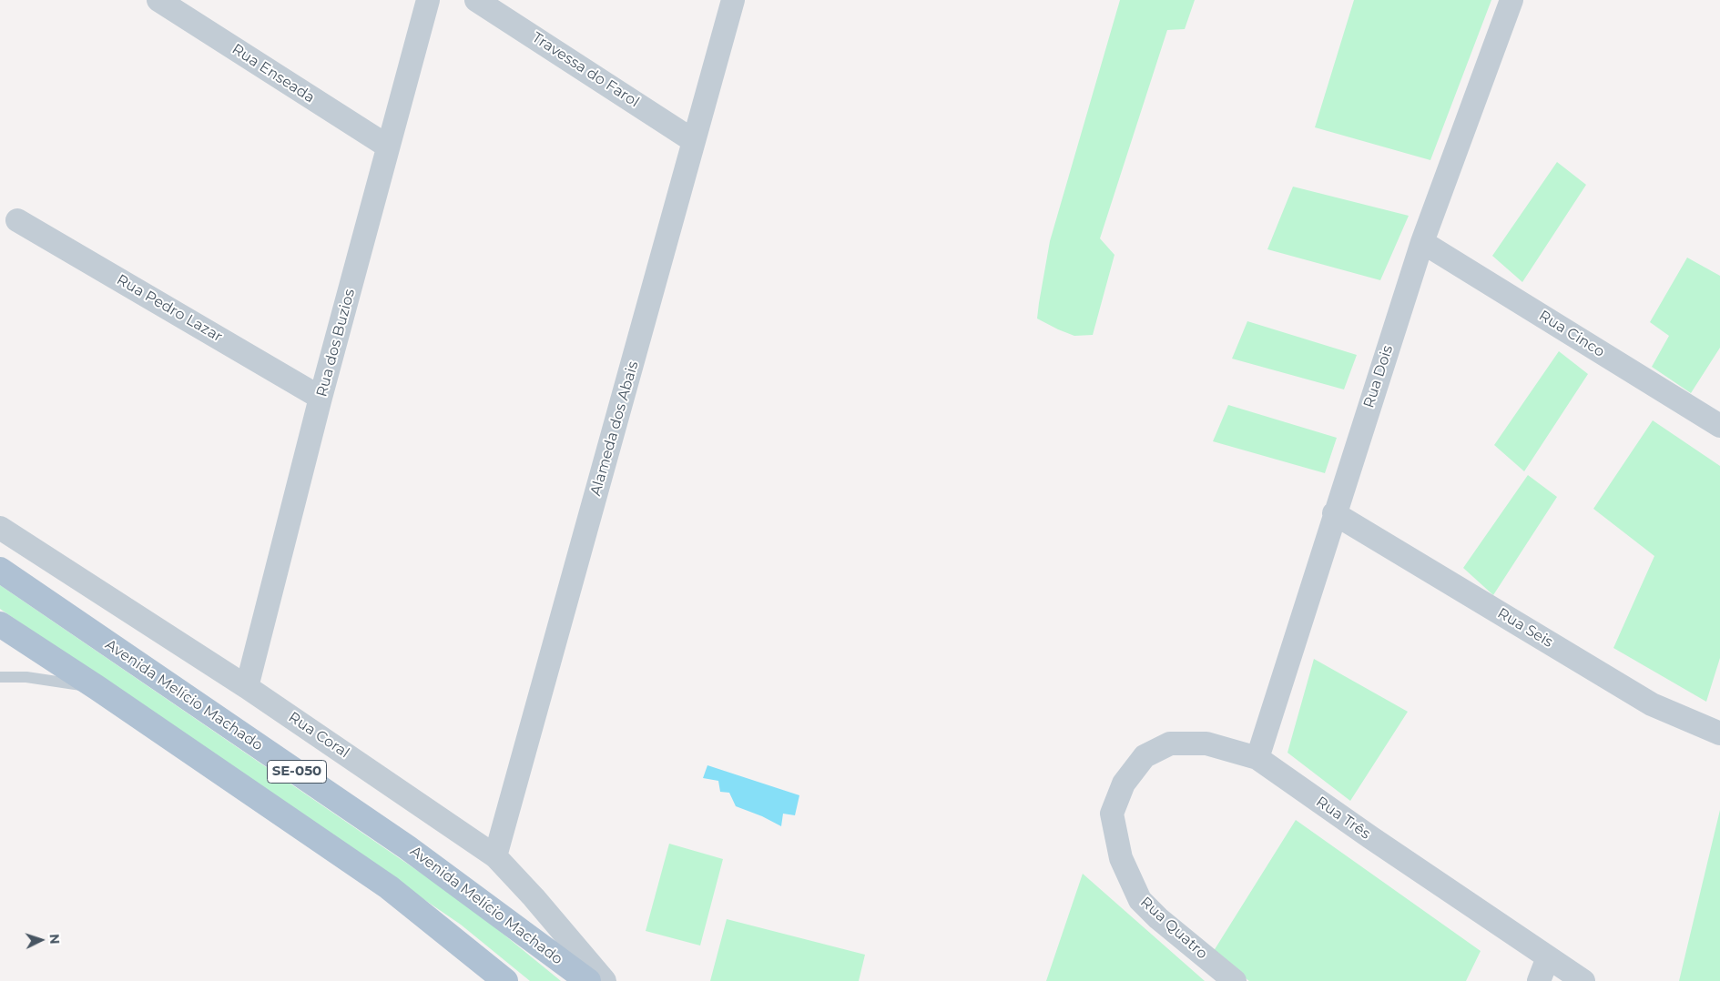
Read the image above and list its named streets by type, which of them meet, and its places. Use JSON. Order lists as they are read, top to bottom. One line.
{"streets":{"main road":["Avenida Melício Machado","SE-050"],"street":["Travessa do Farol","Rua Enseada","Rua Pedro Lazar","Rua Cinco","Rua dos Buzios","Rua Dois","Alameda dos Abais","Rua Seis","Rua Coral","Rua Três","Rua Quatro"]},"crossings":[["Travessa do Farol","Alameda dos Abais"],["Rua Enseada","Rua dos Buzios"],["Rua Pedro Lazar","Rua dos Buzios"],["Rua Cinco","Rua Dois"],["Rua dos Buzios","Rua Coral"],["Rua Dois","Rua Seis"],["Rua Dois","Rua Três"],["Alameda dos Abais","Rua Coral"],["Rua Três","Rua Quatro"]],"north":"right"}
